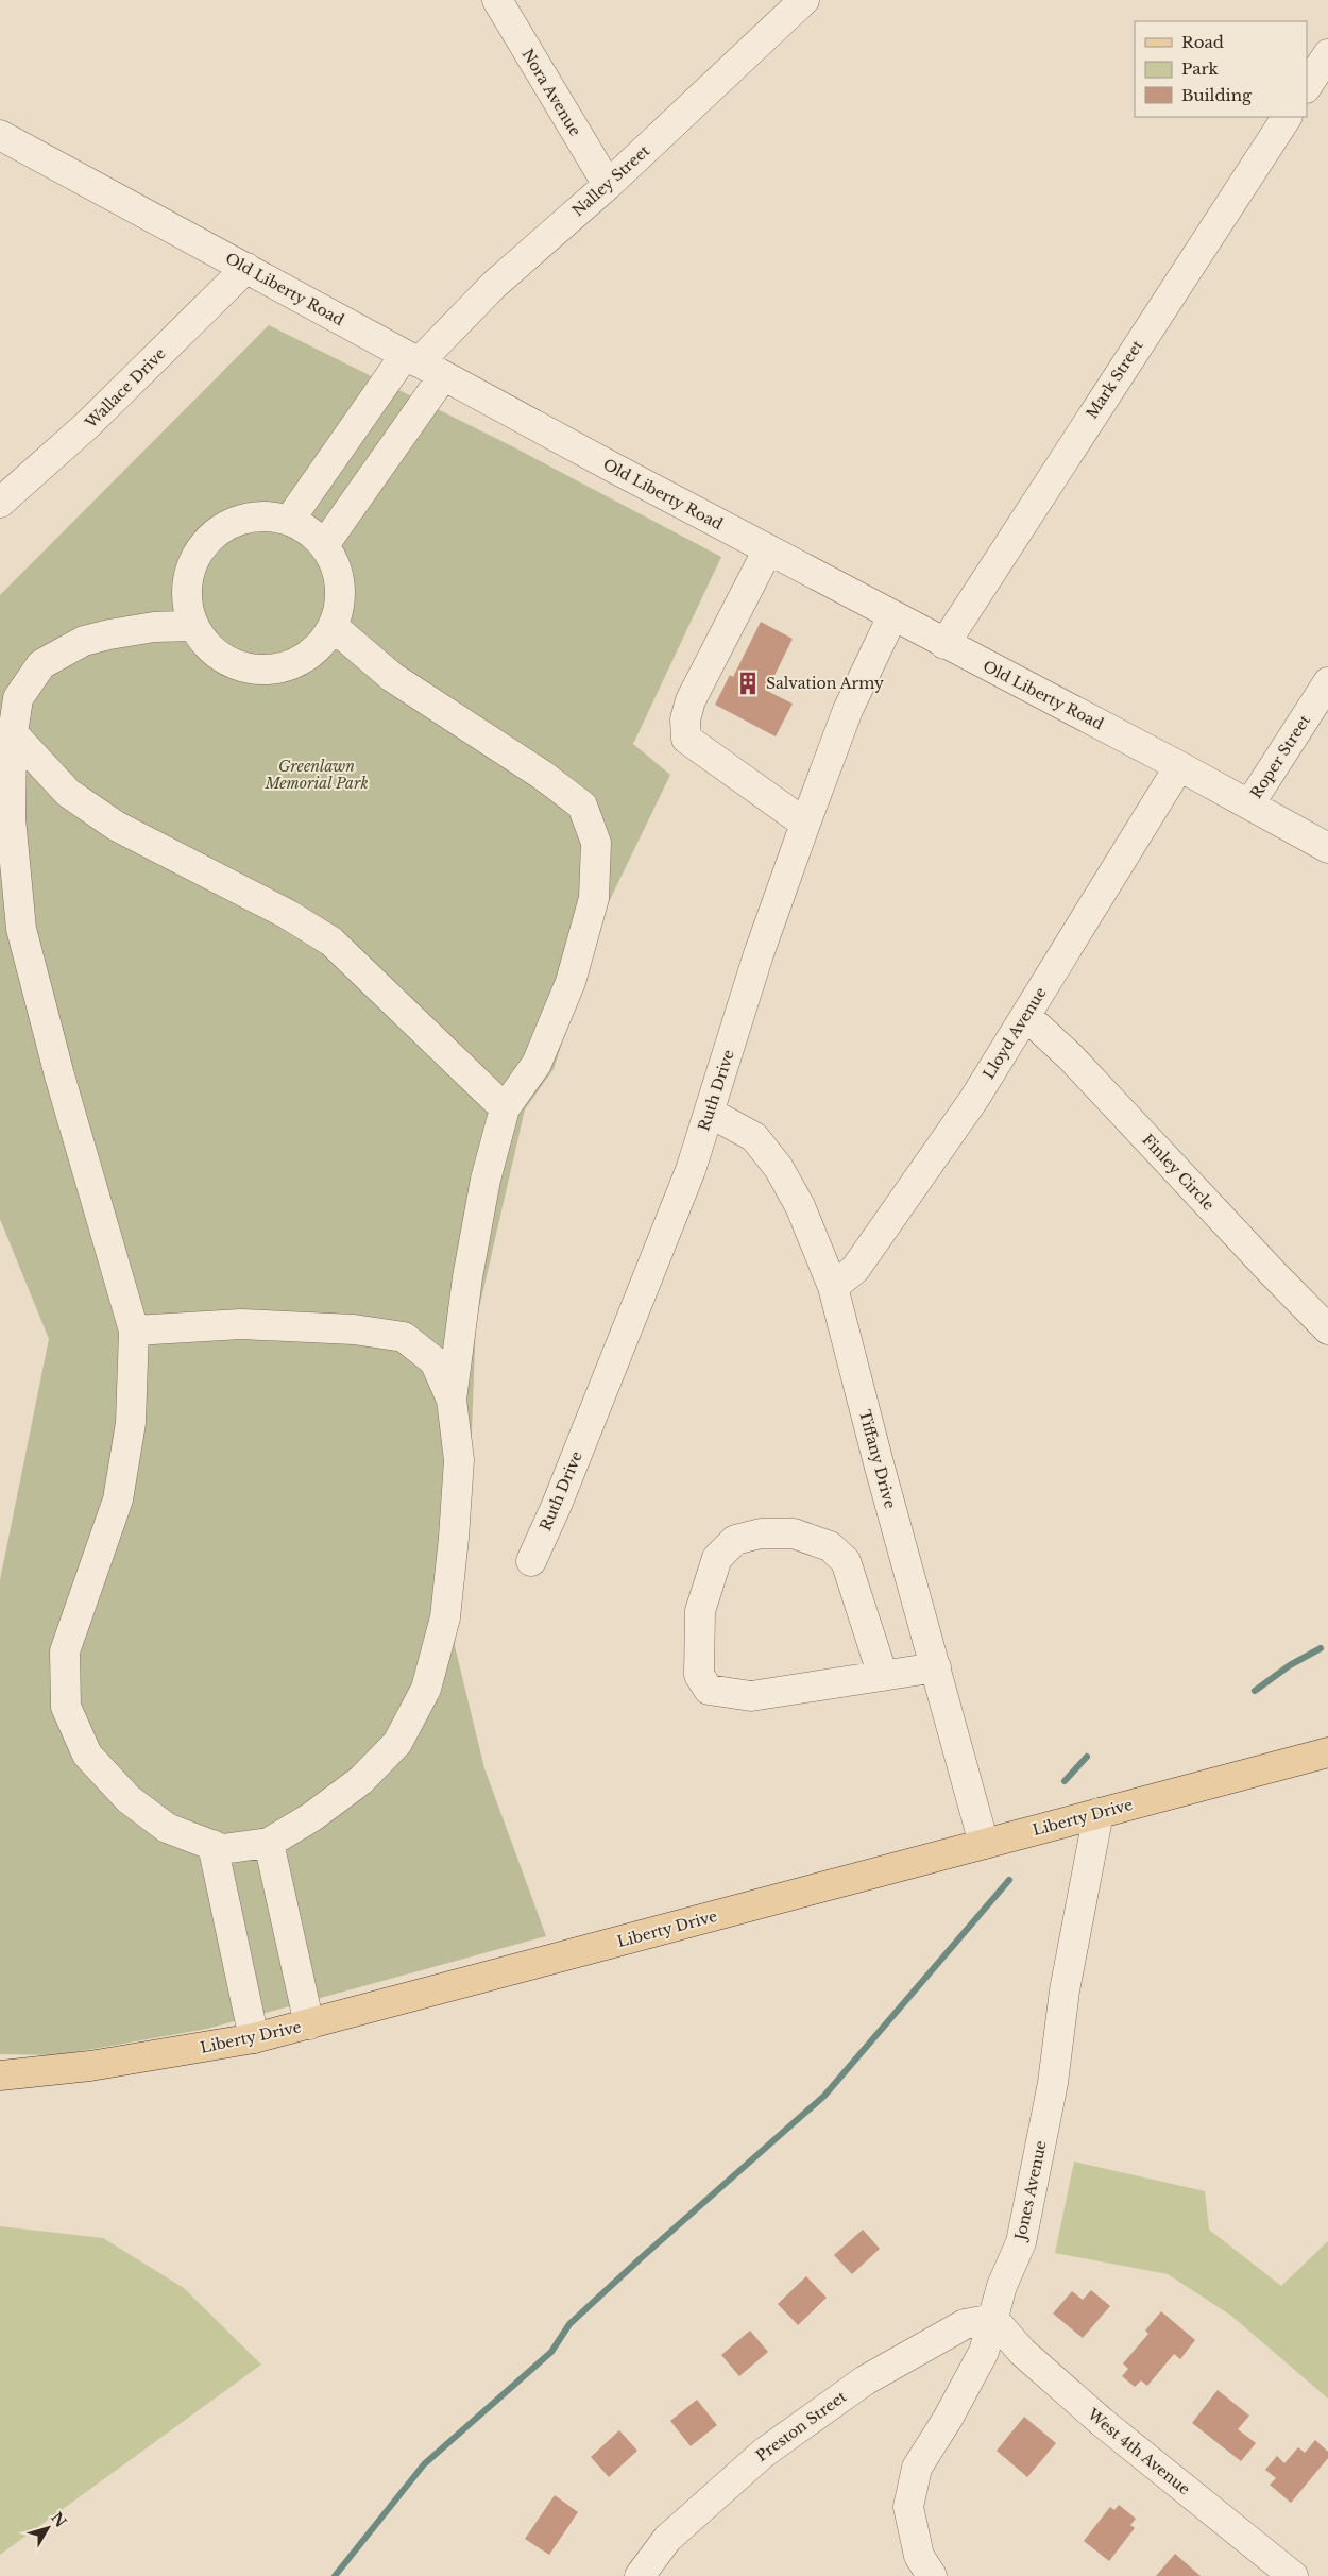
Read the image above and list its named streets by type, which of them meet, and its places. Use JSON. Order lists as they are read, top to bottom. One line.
{"streets":{"main road":["Liberty Drive"],"street":["Nora Avenue","Nalley Street","Old Liberty Road","Mark Street","Wallace Drive","Roper Street","Lloyd Avenue","Ruth Drive","Finley Circle","Tiffany Drive","Jones Avenue","Preston Street","West 4th Avenue"]},"crossings":[["Nora Avenue","Nalley Street"],["Nalley Street","Old Liberty Road"],["Old Liberty Road","Mark Street"],["Old Liberty Road","Wallace Drive"],["Old Liberty Road","Roper Street"],["Old Liberty Road","Lloyd Avenue"],["Old Liberty Road","Ruth Drive"],["Lloyd Avenue","Finley Circle"],["Lloyd Avenue","Tiffany Drive"],["Ruth Drive","Tiffany Drive"],["Tiffany Drive","Liberty Drive"],["Liberty Drive","Jones Avenue"],["Jones Avenue","Preston Street"],["Jones Avenue","West 4th Avenue"],["Preston Street","West 4th Avenue"]],"parks":["Greenlawn Memorial Park"],"places":{"building":["Salvation Army"]},"legend":["Road","Park","Building"],"north":"top right"}
